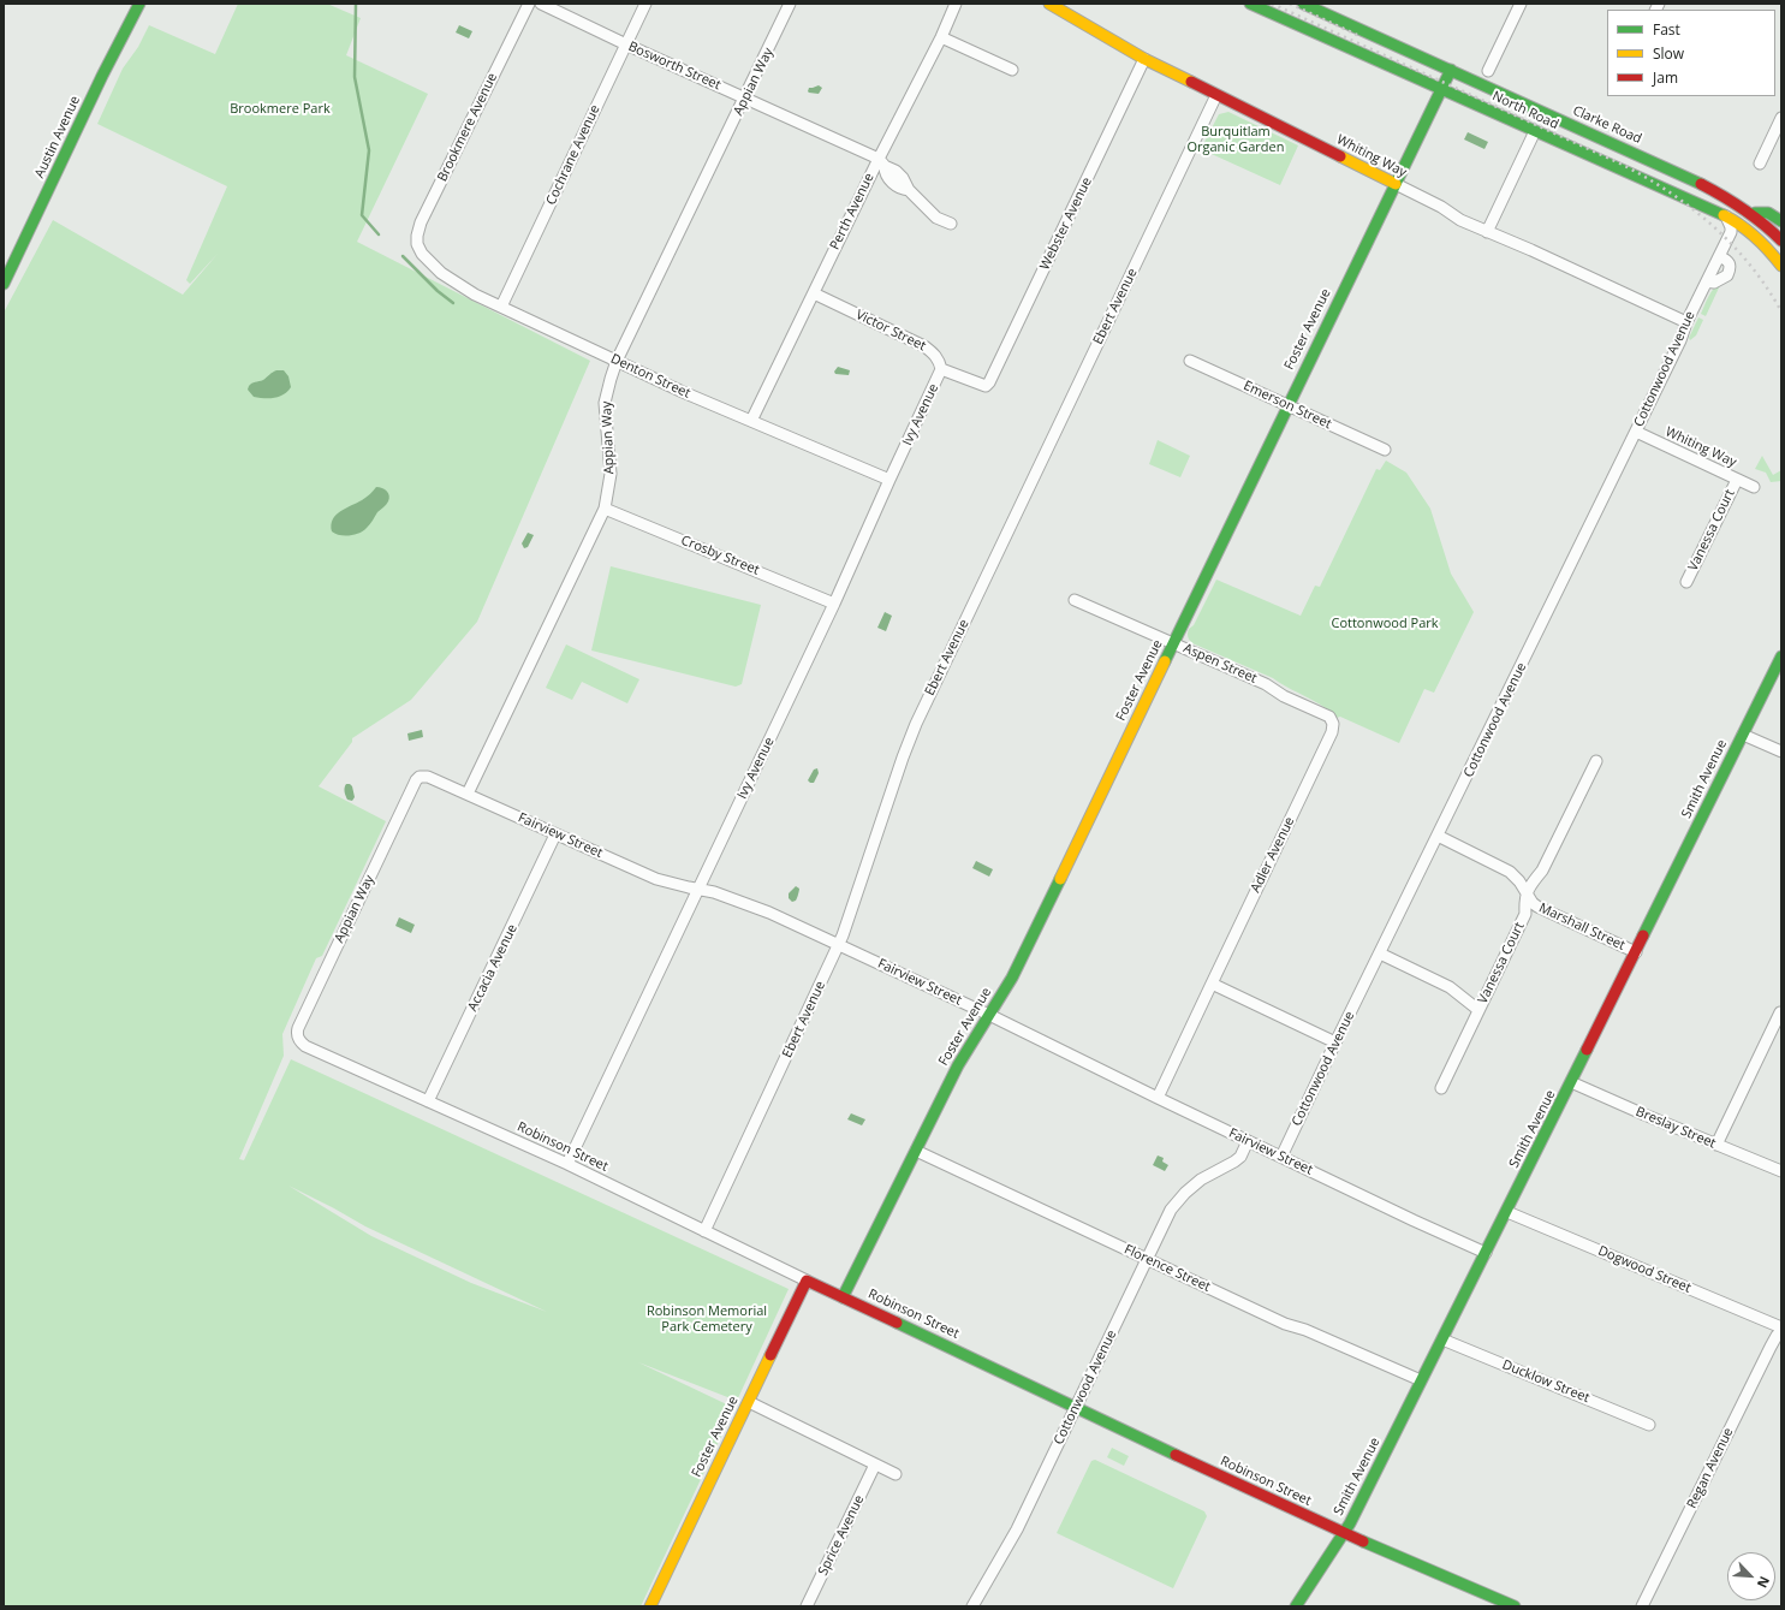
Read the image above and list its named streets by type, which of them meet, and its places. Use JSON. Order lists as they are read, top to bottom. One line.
{"streets":{"street":["Bosworth Street","Appian Way","North Road","Clarke Road","Brookmere Avenue","Austin Avenue","Cochrane Avenue","Whiting Way","Perth Avenue","Webster Avenue","Ebert Avenue","Foster Avenue","Victor Street","Cottonwood Avenue","Denton Street","Emerson Street","Ivy Avenue","Vanessa Court","Crosby Street","Aspen Street","Smith Avenue","Fairview Street","Adler Avenue","Marshall Street","Accacia Avenue","Breslay Street","Robinson Street","Florence Street","Dogwood Street","Ducklow Street","Regan Avenue","Sprice Avenue"]},"crossings":[["Bosworth Street","Appian Way"],["Bosworth Street","Cochrane Avenue"],["Bosworth Street","Perth Avenue"],["Appian Way","Denton Street"],["Appian Way","Crosby Street"],["Appian Way","Fairview Street"],["Appian Way","Robinson Street"],["North Road","Foster Avenue"],["North Road","Cottonwood Avenue"],["Clarke Road","Foster Avenue"],["Brookmere Avenue","Denton Street"],["Cochrane Avenue","Denton Street"],["Whiting Way","Webster Avenue"],["Whiting Way","Ebert Avenue"],["Whiting Way","Foster Avenue"],["Whiting Way","Cottonwood Avenue"],["Whiting Way","Vanessa Court"],["Perth Avenue","Victor Street"],["Perth Avenue","Denton Street"],["Webster Avenue","Victor Street"],["Webster Avenue","Ivy Avenue"],["Ebert Avenue","Fairview Street"],["Ebert Avenue","Robinson Street"],["Foster Avenue","Emerson Street"],["Foster Avenue","Aspen Street"],["Foster Avenue","Fairview Street"],["Foster Avenue","Robinson Street"],["Foster Avenue","Florence Street"],["Victor Street","Ivy Avenue"],["Cottonwood Avenue","Fairview Street"],["Cottonwood Avenue","Marshall Street"],["Cottonwood Avenue","Robinson Street"],["Cottonwood Avenue","Florence Street"],["Denton Street","Ivy Avenue"],["Ivy Avenue","Crosby Street"],["Ivy Avenue","Fairview Street"],["Ivy Avenue","Robinson Street"],["Vanessa Court","Marshall Street"],["Aspen Street","Adler Avenue"],["Smith Avenue","Fairview Street"],["Smith Avenue","Marshall Street"],["Smith Avenue","Breslay Street"],["Smith Avenue","Robinson Street"],["Smith Avenue","Florence Street"],["Smith Avenue","Dogwood Street"],["Smith Avenue","Ducklow Street"],["Fairview Street","Adler Avenue"],["Fairview Street","Accacia Avenue"],["Accacia Avenue","Robinson Street"],["Dogwood Street","Regan Avenue"]],"parks":["Brookmere Park","Burquitlam Organic Garden","Cottonwood Park","Robinson Memorial Park Cemetery"],"legend":["Fast","Slow","Jam"],"north":"bottom right"}
